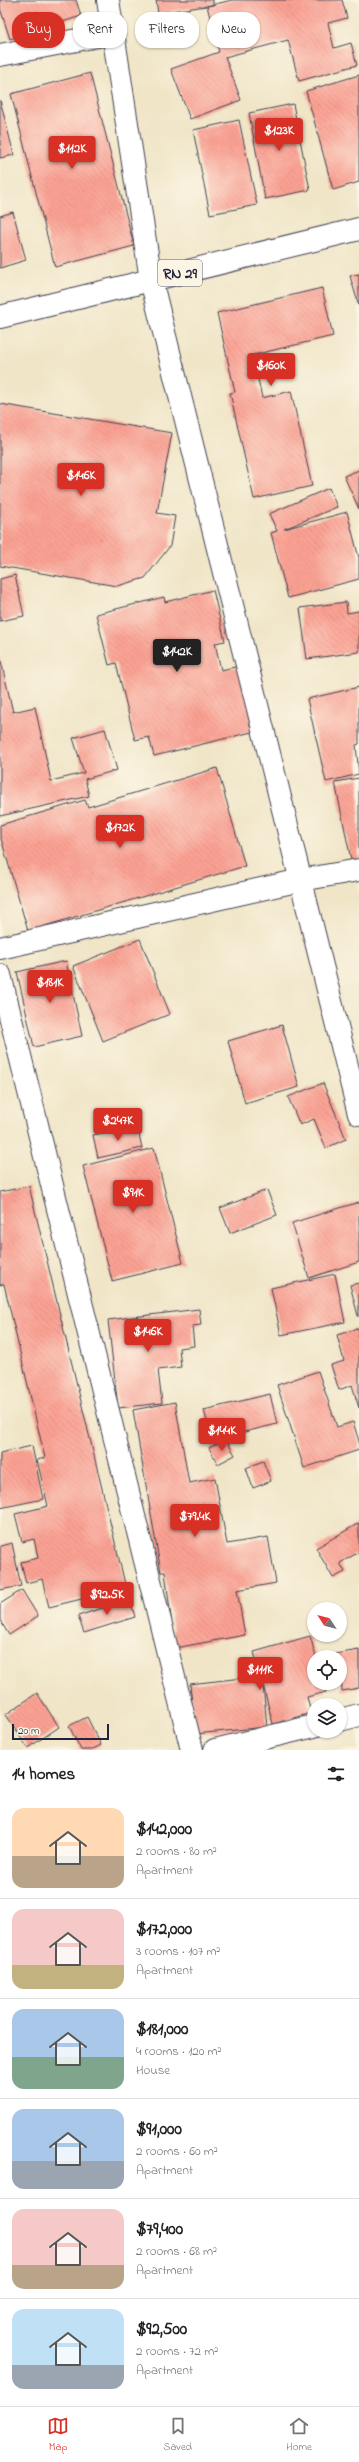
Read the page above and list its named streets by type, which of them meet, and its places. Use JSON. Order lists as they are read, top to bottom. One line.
{"streets":{"street":["RN 29"]},"scale_bar":"20 m","north":"top left","page":{"chip":["Buy","Rent","Filters","New"],"price":["$123K","$112K","$160K","$146K","$142K","$172K","$181K","$247K","$91K","$146K","$144K","$79.4K","$92.5K","$111K"],"scale":"20 m","heading":"14 homes","list":[{"name":"$142,000","note":"2 rooms · 80 m² · Apartment"},{"name":"$172,000","note":"3 rooms · 107 m² · Apartment"},{"name":"$181,000","note":"4 rooms · 120 m² · House"},{"name":"$91,000","note":"2 rooms · 60 m² · Apartment"},{"name":"$79,400","note":"2 rooms · 68 m² · Apartment"},{"name":"$92,500","note":"2 rooms · 72 m² · Apartment"}],"tabs":["Map","Saved","Home"]}}
